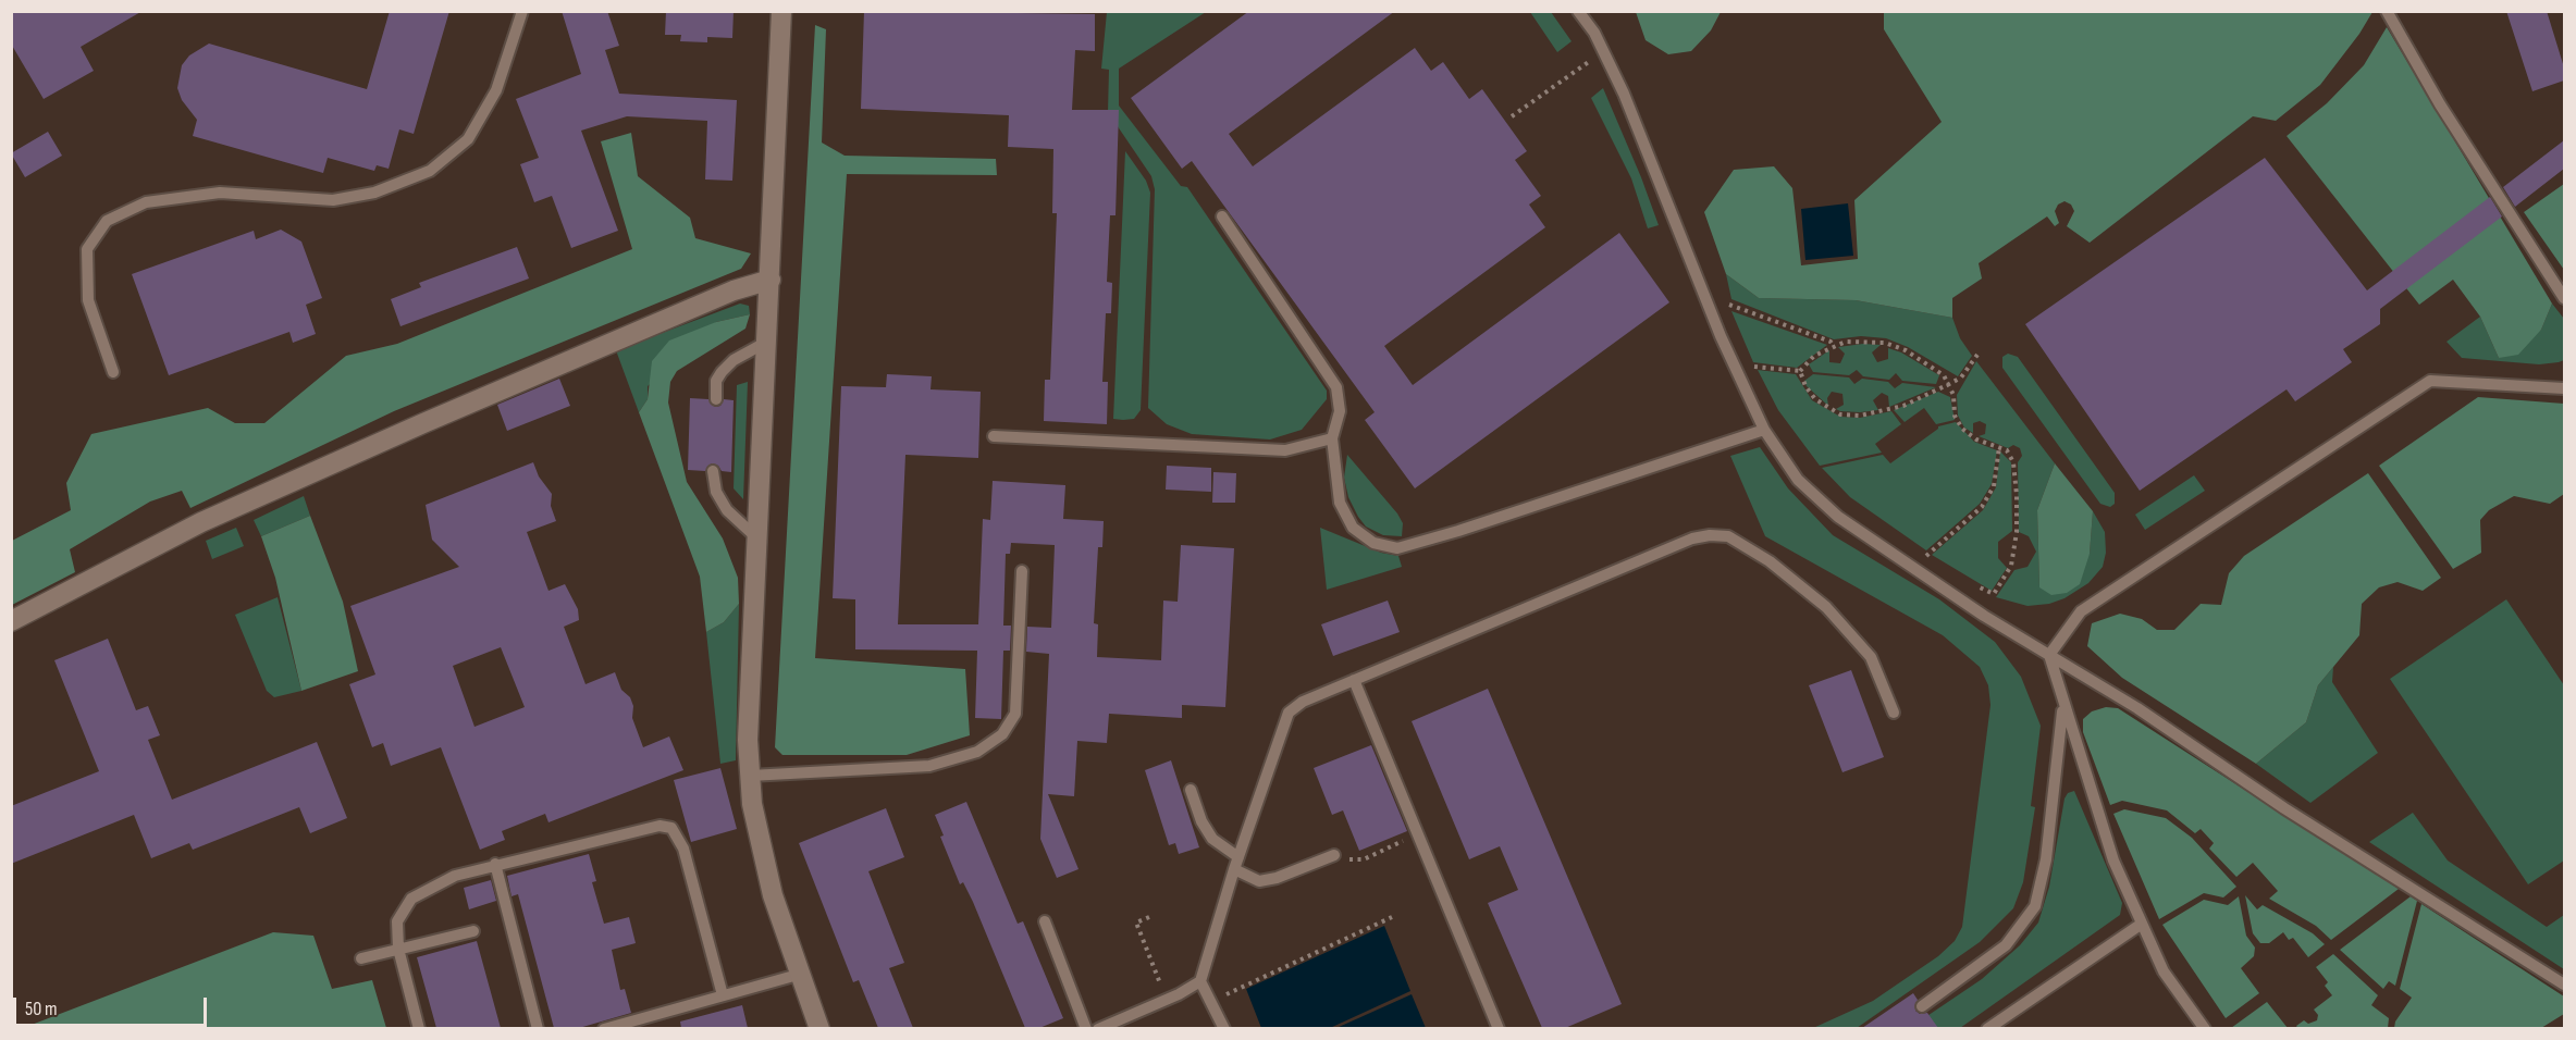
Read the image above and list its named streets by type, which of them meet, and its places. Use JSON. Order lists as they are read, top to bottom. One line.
{"scale_bar":"50 m"}
